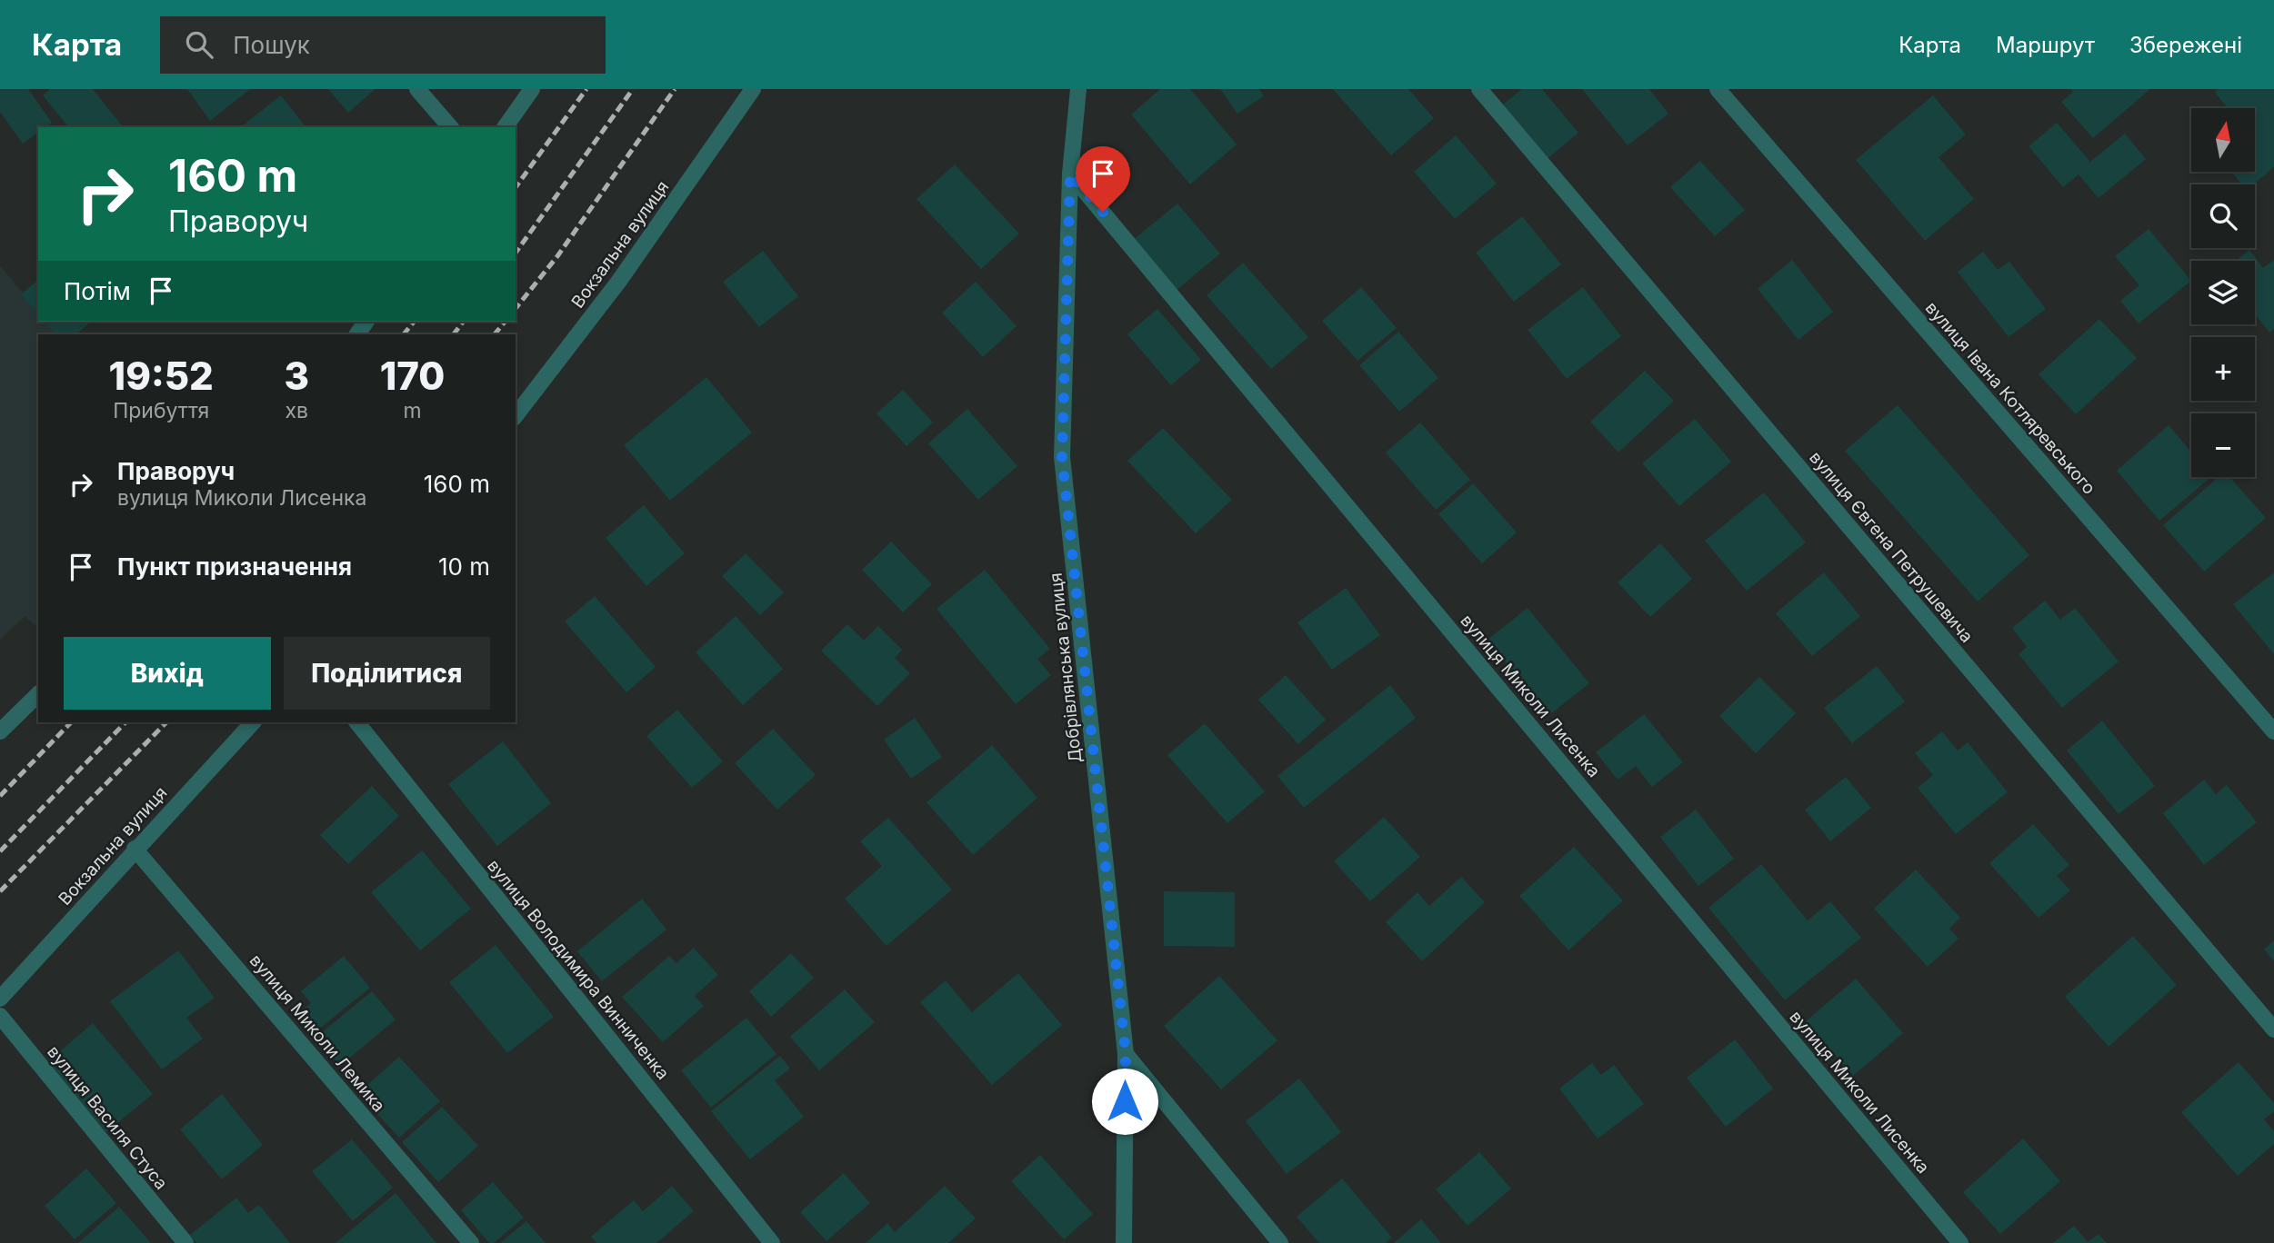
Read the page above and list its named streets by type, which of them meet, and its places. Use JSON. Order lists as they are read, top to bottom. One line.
{"streets":{"street":["Вокзальна вулиця","вулиця Івана Котляревського","вулиця Євгена Петрушевича","Добрівлянська вулиця","вулиця Миколи Лисенка","вулиця Володимира Винниченка","вулиця Миколи Лемика","вулиця Василя Стуса"]},"crossings":[["Вокзальна вулиця","вулиця Миколи Лемика"],["Добрівлянська вулиця","вулиця Миколи Лисенка"]],"north":"top","page":{"header":"Карта","search":"Пошук","nav":["Карта","Маршрут","Збережені"],"map_buttons":["+","−"],"turn":["160 m","Праворуч"],"then":"Потім","eta":["19:52","Прибуття","3","хв","170","m"],"list":[{"name":"Праворуч","note":"вулиця Миколи Лисенка","value":"160 m"},{"name":"Пункт призначення","value":"10 m"}],"buttons":["Вихід","Поділитися"]}}
